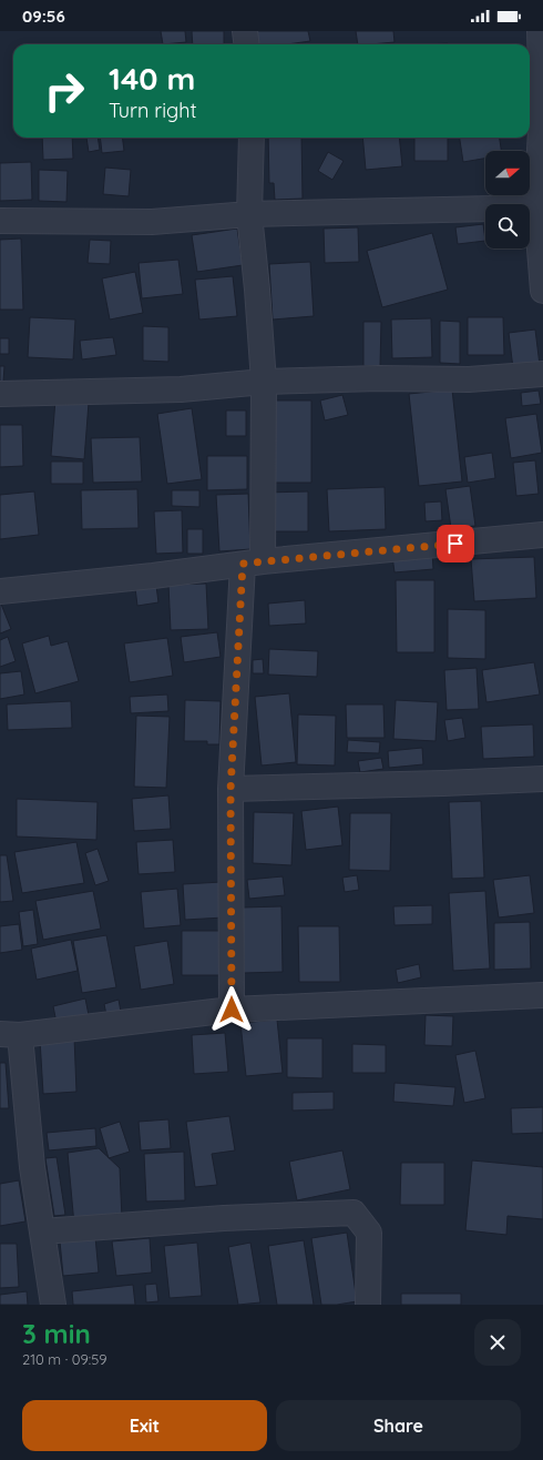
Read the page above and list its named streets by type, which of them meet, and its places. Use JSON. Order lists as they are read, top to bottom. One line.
{"north":"right","page":{"status":"09:56","turn":["140 m","Turn right"],"heading":["3 min","210 m · 09:59"],"buttons":["Exit","Share"]}}
